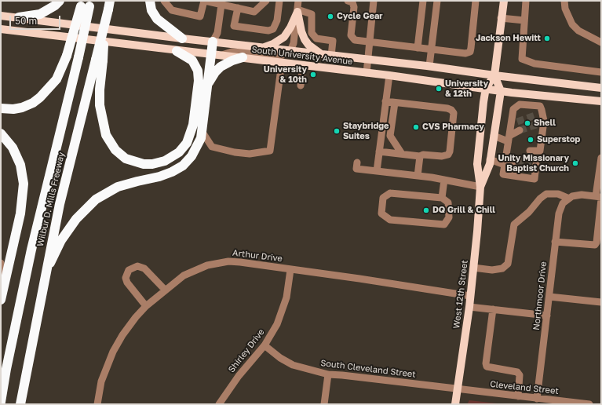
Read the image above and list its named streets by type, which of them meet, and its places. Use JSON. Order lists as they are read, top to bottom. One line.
{"streets":{"highway":["Wilbur D. Mills Freeway"],"main road":["South University Avenue","West 12th Street"],"street":["Arthur Drive","Northmoor Drive","Shirley Drive","South Cleveland Street","Cleveland Street"]},"crossings":[["South University Avenue","West 12th Street"],["Arthur Drive","West 12th Street"],["Arthur Drive","Shirley Drive"],["West 12th Street","South Cleveland Street"],["West 12th Street","Cleveland Street"],["Northmoor Drive","Cleveland Street"],["Shirley Drive","South Cleveland Street"],["South Cleveland Street","Cleveland Street"]],"places":["Cycle Gear","Jackson Hewitt","University & 10th","University & 12th","Shell","CVS Pharmacy","Staybridge Suites","Superstop","Unity Missionary Baptist Church","DQ Grill & Chill"],"scale_bar":"50 m"}
